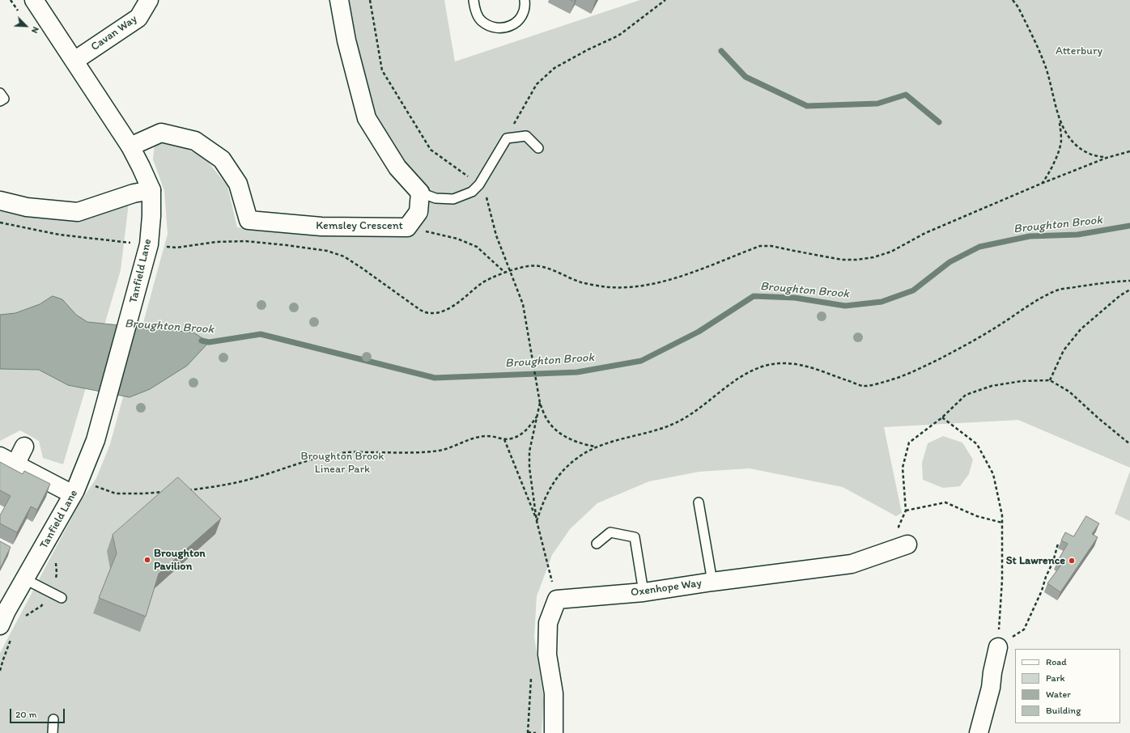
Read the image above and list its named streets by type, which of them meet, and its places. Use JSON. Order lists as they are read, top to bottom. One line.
{"streets":{"street":["Cavan Way","Kemsley Crescent","Tanfield Lane","Oxenhope Way"]},"crossings":[["Cavan Way","Tanfield Lane"],["Kemsley Crescent","Tanfield Lane"]],"water":["Broughton Brook"],"parks":["Atterbury","Broughton Brook Linear Park"],"places":["Broughton Pavilion","St Lawrence"],"legend":["Road","Park","Water","Building"],"scale_bar":"20 m","north":"bottom right"}
